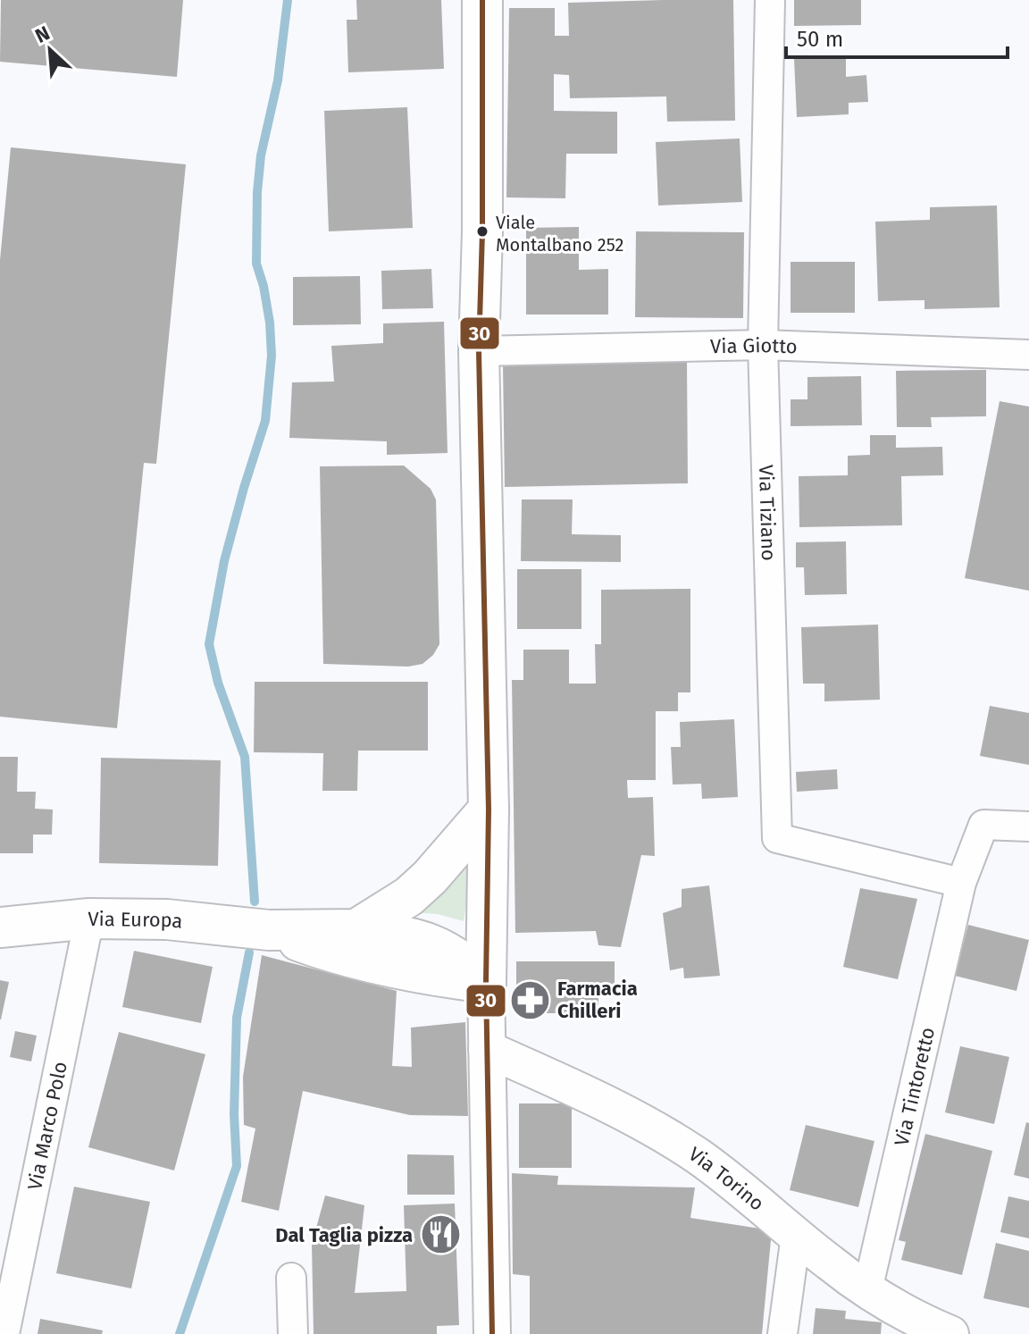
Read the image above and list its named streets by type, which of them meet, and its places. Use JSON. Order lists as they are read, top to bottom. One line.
{"streets":{"main road":["Via Europa"],"street":["Via Giotto","Via Tiziano","Via Tintoretto","Via Marco Polo","Via Torino"]},"crossings":[["Via Giotto","Via Tiziano"],["Via Tiziano","Via Tintoretto"],["Via Europa","Via Marco Polo"],["Via Tintoretto","Via Torino"]],"places":{"other":["Viale Montalbano 252"],"pharmacy":["Farmacia Chilleri"],"restaurant":["Dal Taglia pizza"]},"lines":["transit line 30"],"scale_bar":"50 m","north":"top left"}
